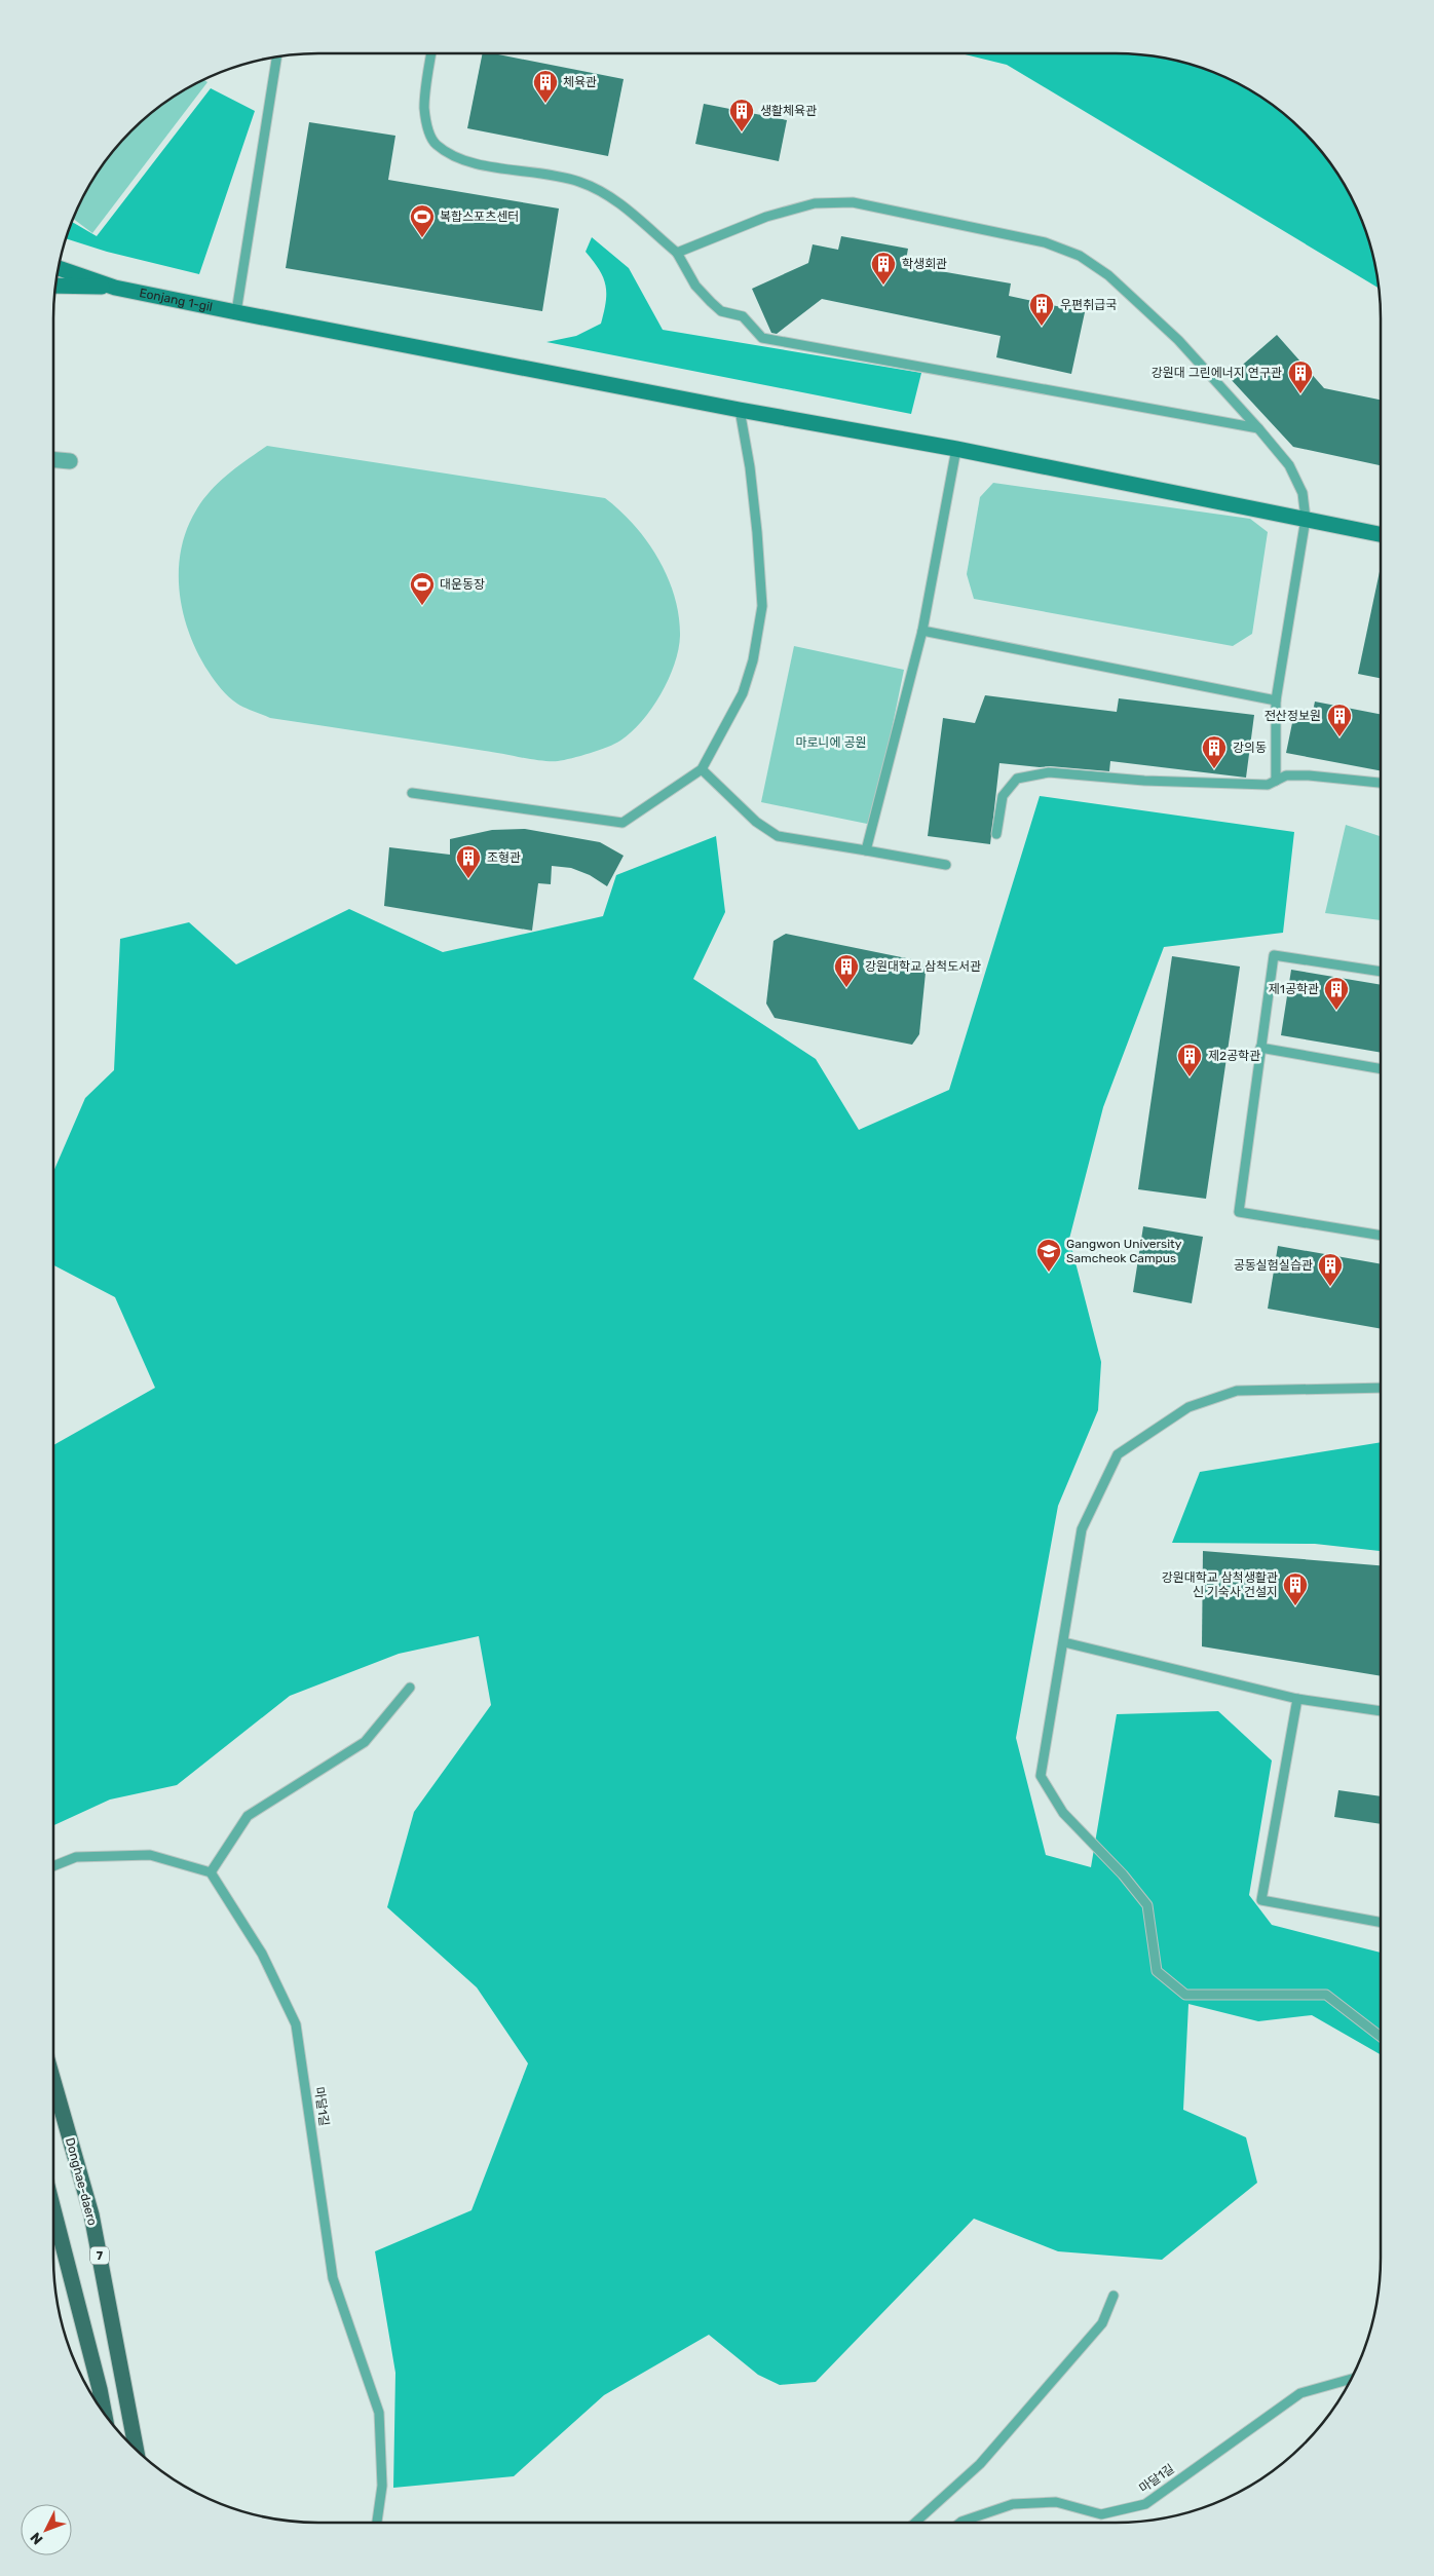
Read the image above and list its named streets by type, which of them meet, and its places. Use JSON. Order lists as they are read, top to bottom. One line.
{"streets":{"main road":["Donghae-daero","7"],"street":["Eonjang 1-gil"],"lane":["마달1길"]},"parks":["마로니에 공원"],"places":{"building":["체육관","생활체육관","학생회관","우편취급국","강원대 그린에너지 연구관","전산정보원","강의동","조형관","강원대학교 삼척도서관","제1공학관","제2공학관","공동실험실습관","강원대학교 삼척생활관 신 기숙사 건설지"],"sports":["복합스포츠센터","대운동장"],"school or university":["Gangwon University Samcheok Campus"]},"north":"bottom left"}
